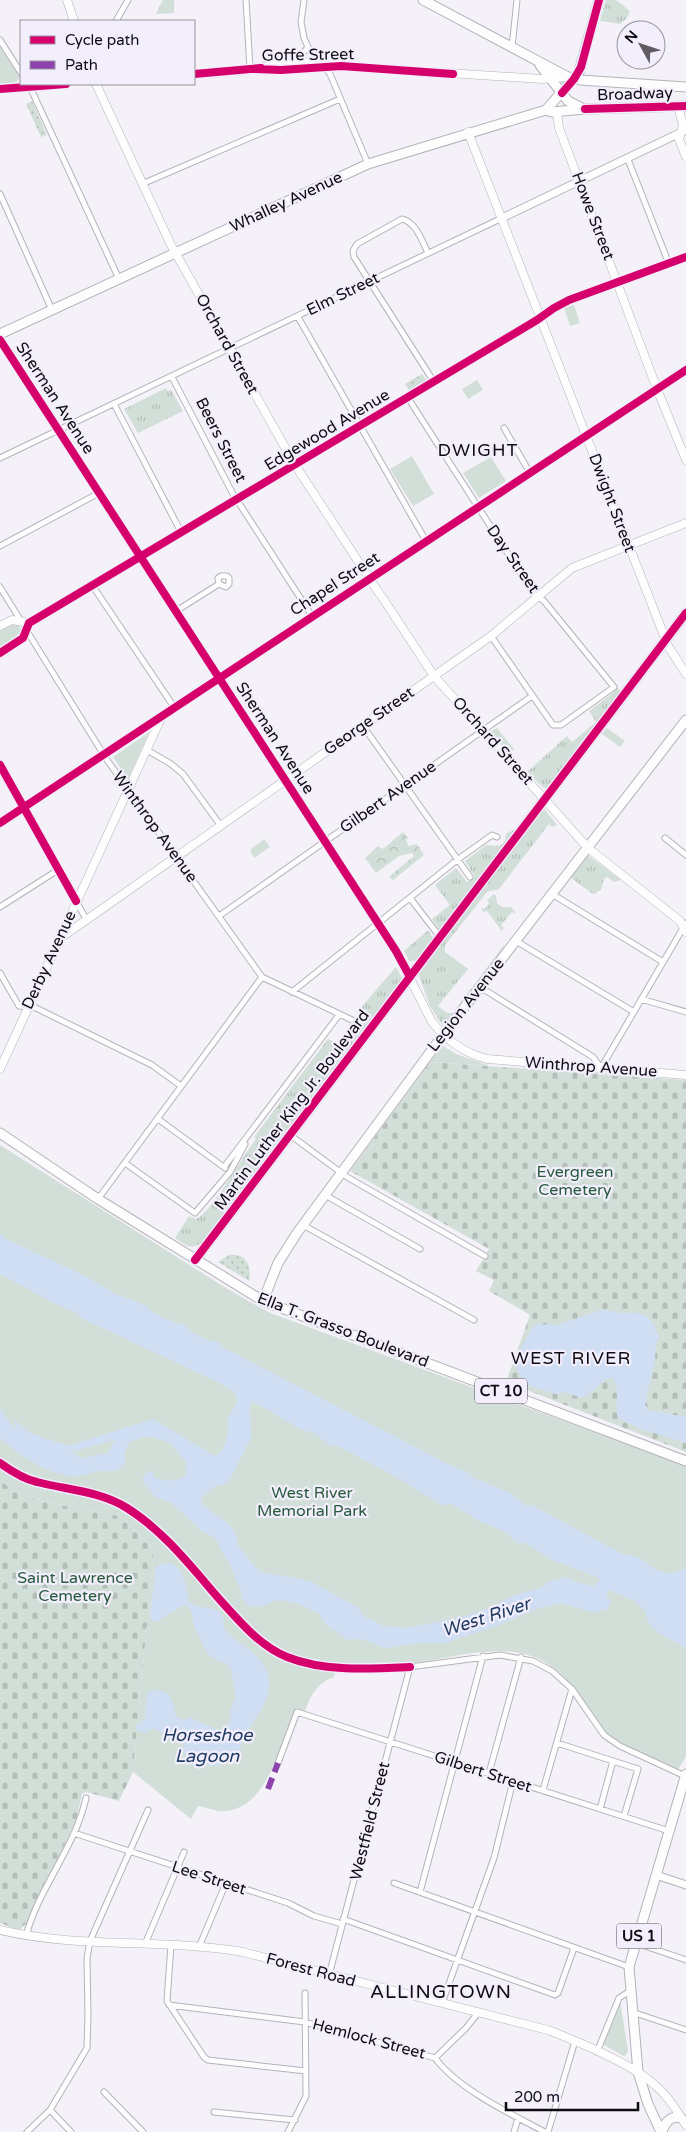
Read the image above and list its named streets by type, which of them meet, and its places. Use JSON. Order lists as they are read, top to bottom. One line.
{"streets":{"main road":["Goffe Street","Broadway","Whalley Avenue","Howe Street","Orchard Street","Sherman Avenue","Edgewood Avenue","Dwight Street","Chapel Street","George Street","Winthrop Avenue","Derby Avenue","Legion Avenue","Martin Luther King Jr. Boulevard","Ella T. Grasso Boulevard","CT 10","US 1","Forest Road"],"street":["Elm Street","Beers Street","Day Street","Gilbert Avenue","Gilbert Street","Westfield Street","Lee Street","Hemlock Street"]},"crossings":[["Goffe Street","Broadway"],["Broadway","Whalley Avenue"],["Whalley Avenue","Howe Street"],["Whalley Avenue","Orchard Street"],["Whalley Avenue","Dwight Street"],["Howe Street","Elm Street"],["Howe Street","Edgewood Avenue"],["Howe Street","Chapel Street"],["Elm Street","Orchard Street"],["Elm Street","Sherman Avenue"],["Elm Street","Beers Street"],["Elm Street","Dwight Street"],["Orchard Street","Edgewood Avenue"],["Orchard Street","Chapel Street"],["Orchard Street","George Street"],["Orchard Street","Gilbert Avenue"],["Orchard Street","Legion Avenue"],["Orchard Street","Martin Luther King Jr. Boulevard"],["Sherman Avenue","Edgewood Avenue"],["Sherman Avenue","Chapel Street"],["Sherman Avenue","George Street"],["Sherman Avenue","Gilbert Avenue"],["Sherman Avenue","Winthrop Avenue"],["Sherman Avenue","Legion Avenue"],["Sherman Avenue","Martin Luther King Jr. Boulevard"],["Edgewood Avenue","Beers Street"],["Edgewood Avenue","Dwight Street"],["Edgewood Avenue","Day Street"],["Edgewood Avenue","Winthrop Avenue"],["Beers Street","Chapel Street"],["Dwight Street","Chapel Street"],["Dwight Street","George Street"],["Dwight Street","Martin Luther King Jr. Boulevard"],["Day Street","Chapel Street"],["Day Street","George Street"],["Day Street","Gilbert Avenue"],["Chapel Street","Winthrop Avenue"],["Chapel Street","Derby Avenue"],["George Street","Winthrop Avenue"],["George Street","Derby Avenue"],["Gilbert Avenue","Winthrop Avenue"],["Winthrop Avenue","Derby Avenue"],["Legion Avenue","Ella T. Grasso Boulevard"],["Martin Luther King Jr. Boulevard","Ella T. Grasso Boulevard"],["Gilbert Street","Westfield Street"],["Gilbert Street","US 1"],["Westfield Street","Lee Street"],["Westfield Street","Forest Road"],["US 1","Forest Road"]],"districts":["DWIGHT","WEST RIVER","ALLINGTOWN"],"water":["West River","Horseshoe Lagoon"],"parks":["Evergreen Cemetery","West River Memorial Park","Saint Lawrence Cemetery"],"legend":["Cycle path","Path"],"scale_bar":"200 m","north":"top left"}
